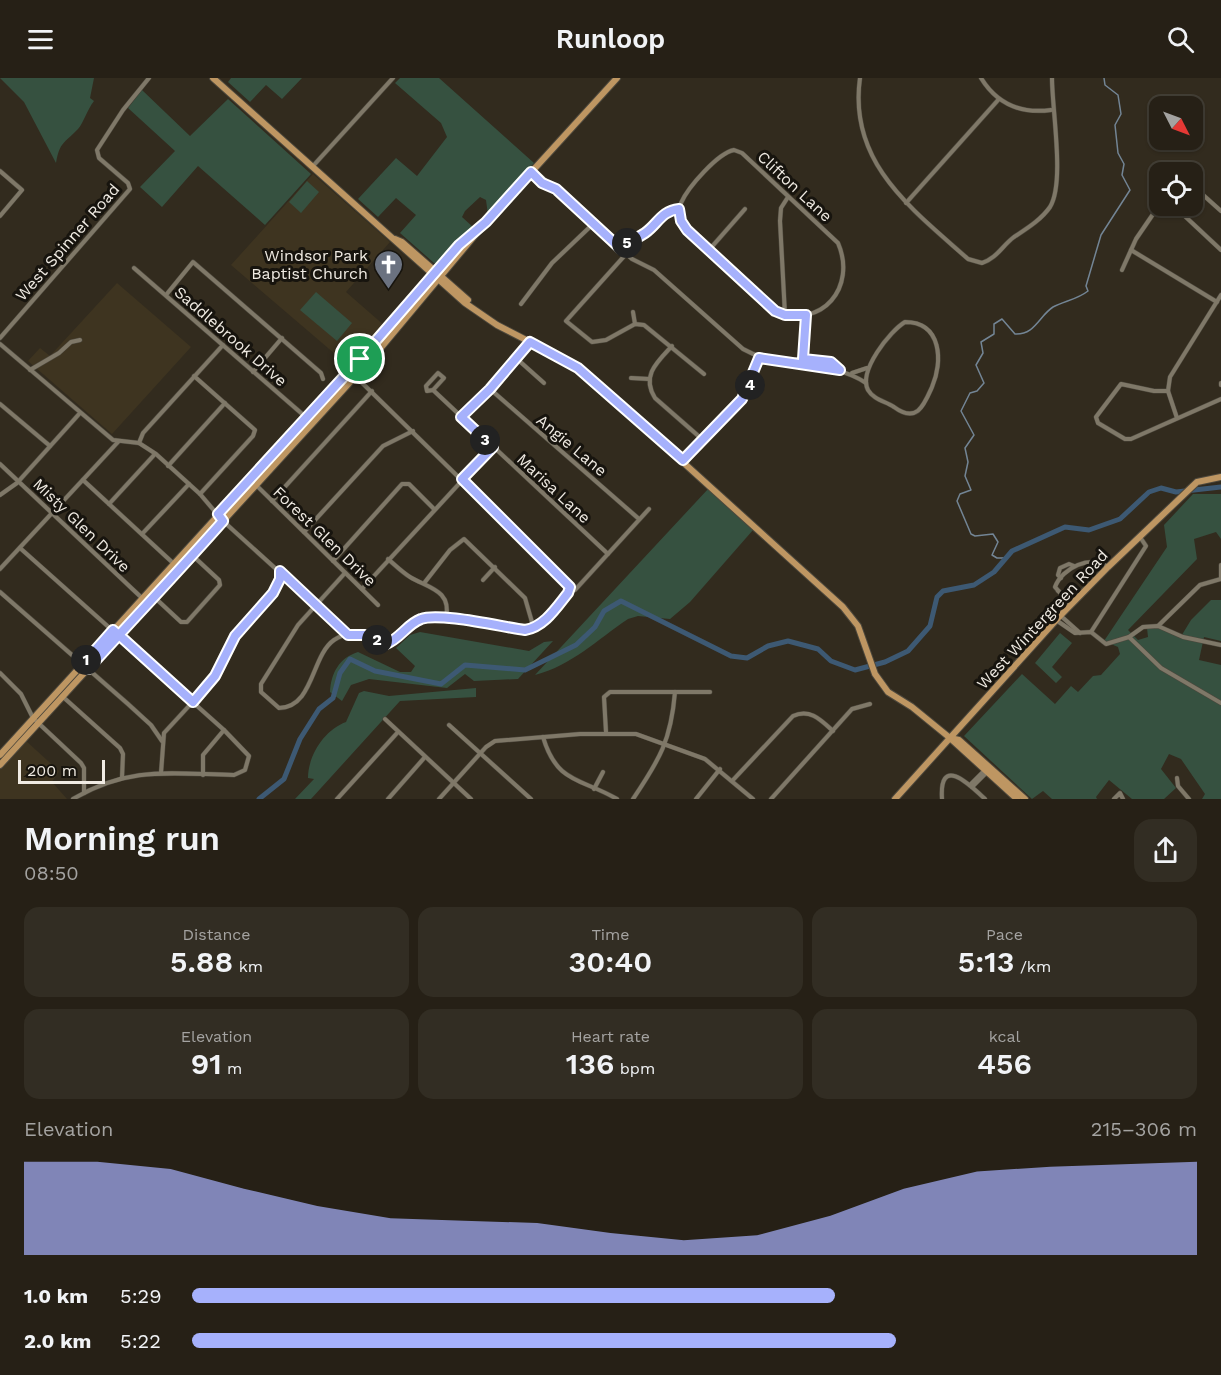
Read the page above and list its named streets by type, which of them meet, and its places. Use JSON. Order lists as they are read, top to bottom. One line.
{"streets":{"main road":["West Wintergreen Road"],"street":["Clifton Lane","West Spinner Road","Saddlebrook Drive","Angie Lane","Marisa Lane","Misty Glen Drive","Forest Glen Drive"]},"places":{"church":["Windsor Park Baptist Church"]},"scale_bar":"200 m","north":"bottom right","page":{"header":"Runloop","pins":["5","4","3","2","1"],"scale":"200 m","heading":["Morning run","08:50"],"stats":[["Distance","5.88 km"],["Time","30:40"],["Pace","5:13 /km"],["Elevation","91 m"],["Heart rate","136 bpm"],["kcal","456"]],"chart":["Elevation","215–306 m"],"list":[{"name":"1.0 km","note":"5:29"},{"name":"2.0 km","note":"5:22"}]}}
